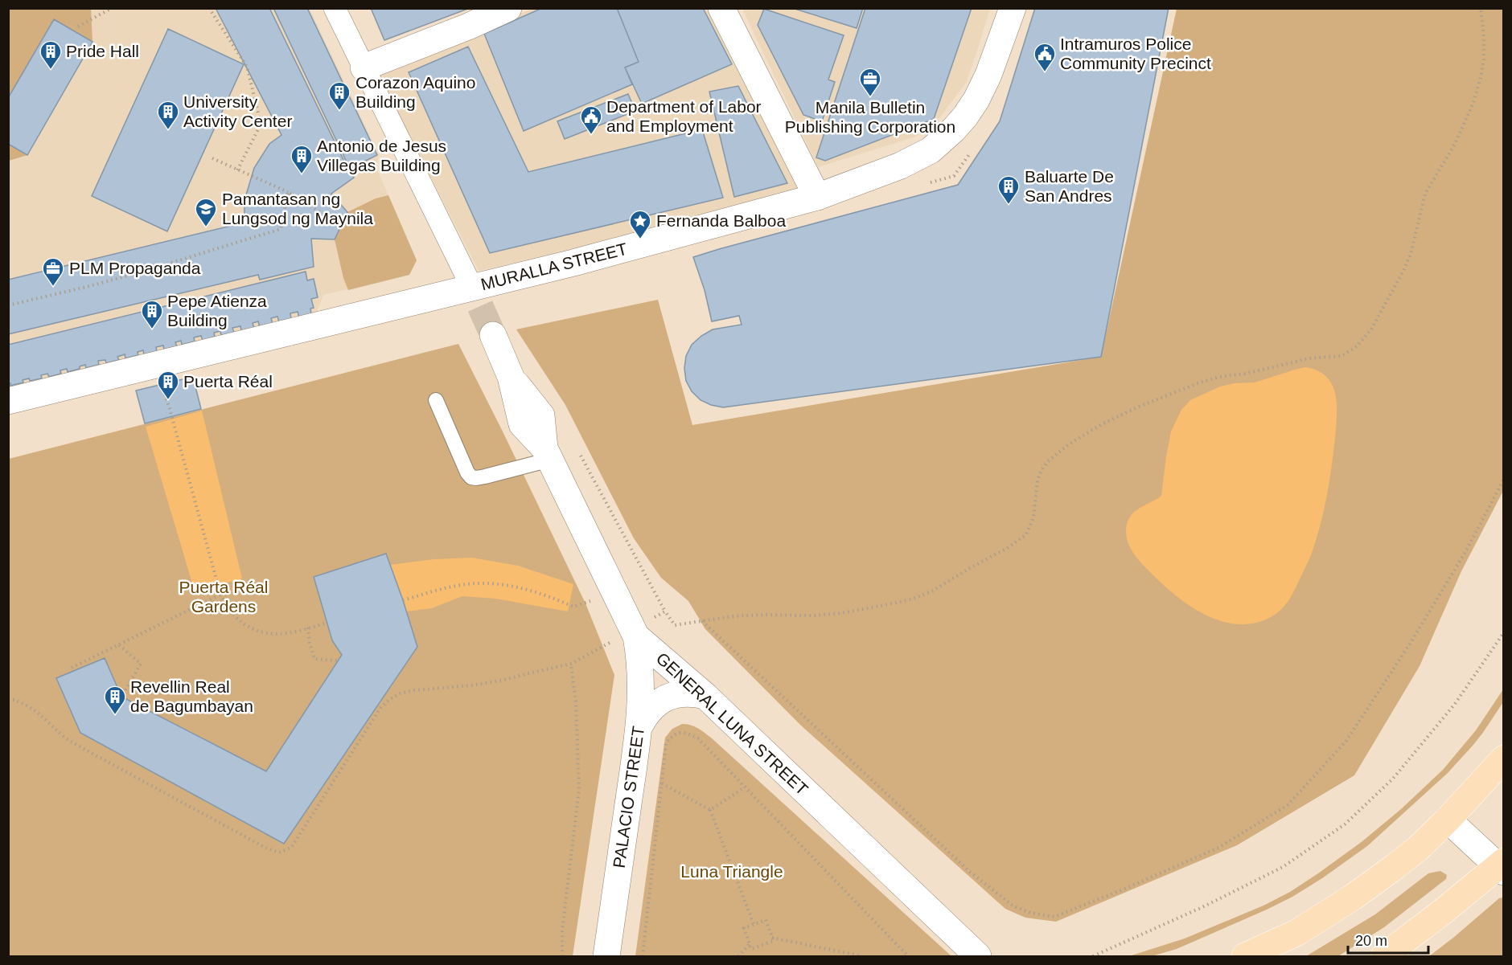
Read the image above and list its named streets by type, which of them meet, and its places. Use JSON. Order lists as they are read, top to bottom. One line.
{"streets":{"street":["MURALLA STREET","GENERAL LUNA STREET","PALACIO STREET"]},"crossings":[["GENERAL LUNA STREET","PALACIO STREET"]],"parks":["Puerta Réal Gardens","Luna Triangle"],"places":{"building":["Pride Hall","Corazon Aquino Building","University Activity Center","Antonio de Jesus Villegas Building","Baluarte De San Andres","Pepe Atienza Building","Puerta Réal","Revellin Real de Bagumbayan"],"public building":["Intramuros Police Community Precinct","Department of Labor and Employment"],"office":["Manila Bulletin Publishing Corporation","PLM Propaganda"],"school or university":["Pamantasan ng Lungsod ng Maynila"],"place":["Fernanda Balboa"]},"scale_bar":"20 m"}
